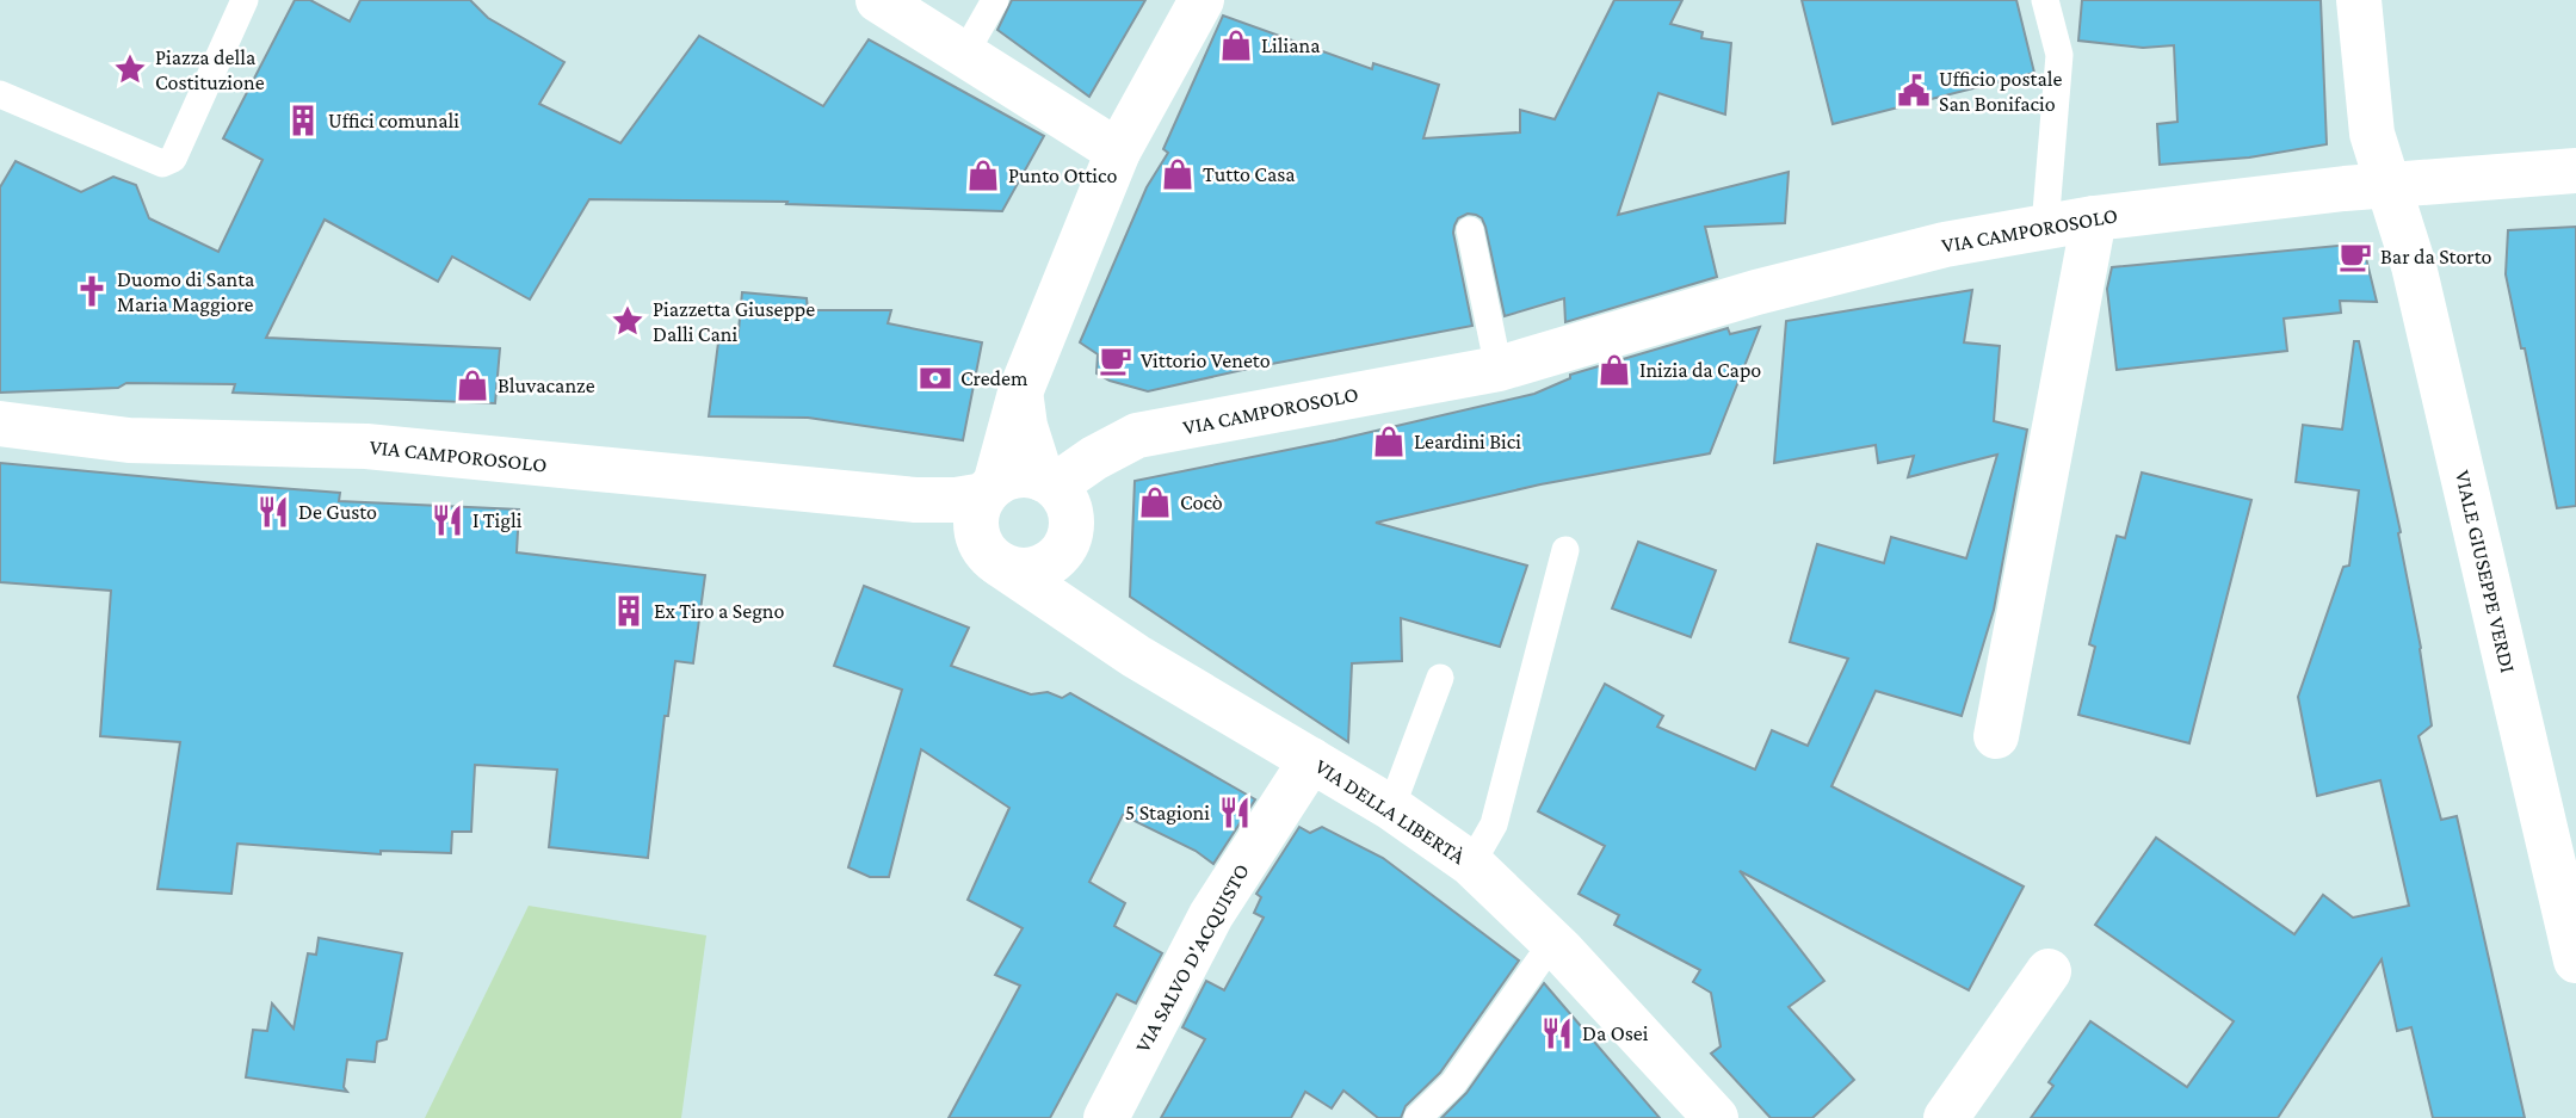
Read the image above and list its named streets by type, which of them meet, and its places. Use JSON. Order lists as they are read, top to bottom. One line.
{"streets":{"street":["VIA CAMPOROSOLO","VIALE GIUSEPPE VERDI","VIA DELLA LIBERTÀ","VIA SALVO D'ACQUISTO"]},"crossings":[["VIA CAMPOROSOLO","VIALE GIUSEPPE VERDI"],["VIA CAMPOROSOLO","VIA DELLA LIBERTÀ"],["VIA DELLA LIBERTÀ","VIA SALVO D'ACQUISTO"]],"places":{"shop":["Liliana","Tutto Casa","Punto Ottico","Inizia da Capo","Bluvacanze","Leardini Bici","Cocò"],"place":["Piazza della Costituzione","Piazzetta Giuseppe Dalli Cani"],"public building":["Ufficio postale San Bonifacio"],"building":["Uffici comunali","Ex Tiro a Segno"],"cafe":["Bar da Storto","Vittorio Veneto"],"church":["Duomo di Santa Maria Maggiore"],"bank":["Credem"],"restaurant":["De Gusto","I Tigli","5 Stagioni","Da Osei"]}}
